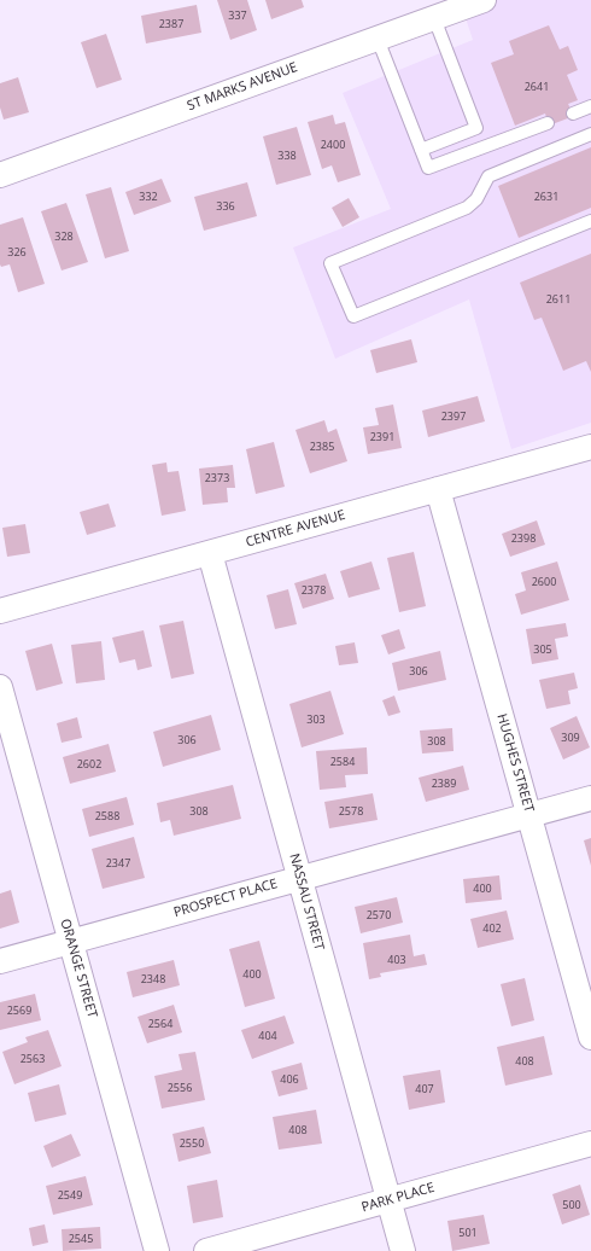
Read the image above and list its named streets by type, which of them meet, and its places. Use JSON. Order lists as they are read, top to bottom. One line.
{"streets":{"street":["ST MARKS AVENUE","CENTRE AVENUE","HUGHES STREET","PROSPECT PLACE","NASSAU STREET","ORANGE STREET","PARK PLACE"]},"crossings":[["CENTRE AVENUE","HUGHES STREET"],["CENTRE AVENUE","NASSAU STREET"],["HUGHES STREET","PROSPECT PLACE"],["PROSPECT PLACE","NASSAU STREET"],["PROSPECT PLACE","ORANGE STREET"],["NASSAU STREET","PARK PLACE"]],"house_numbers":["337","2387","2641","2400","338","332","2631","336","328","326","2611","2397","2391","2385","2373","2398","2600","2378","305","306","303","309","306","308","2584","2602","2389","308","2578","2588","2347","400","2570","402","403","400","2348","2569","2564","404","2563","408","406","2556","407","408","2550","2549","500","501","2545"]}
